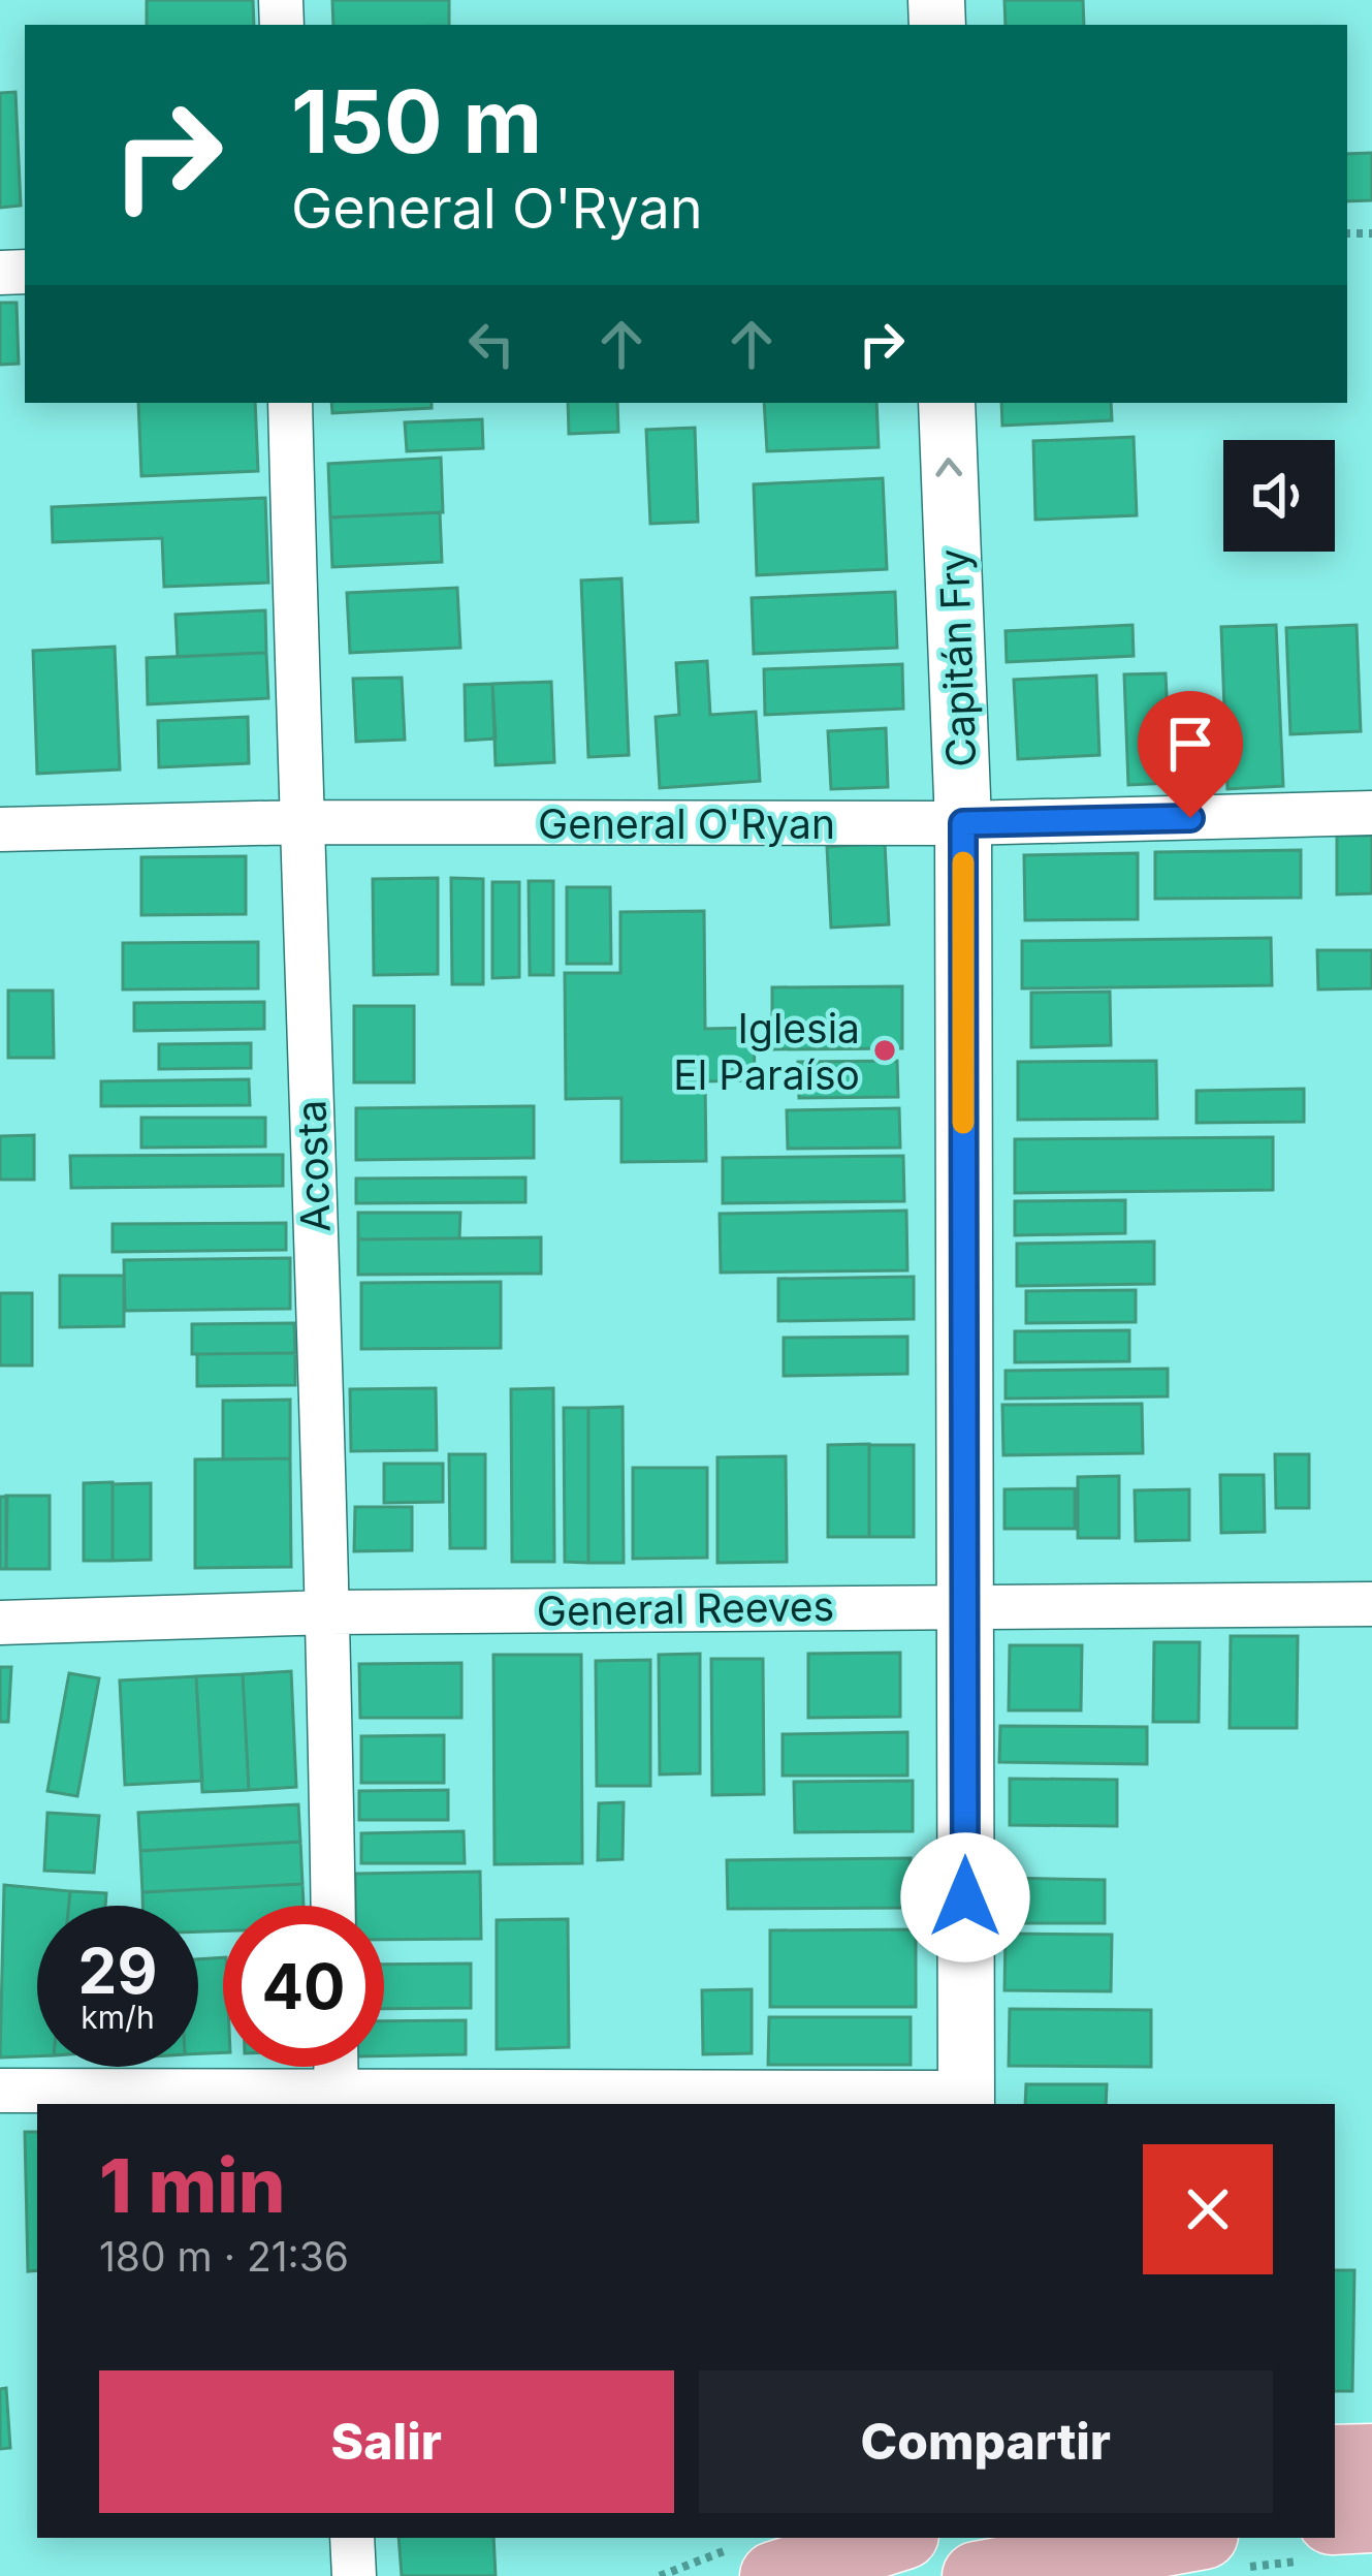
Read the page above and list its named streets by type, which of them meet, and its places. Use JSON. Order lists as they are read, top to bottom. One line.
{"streets":{"street":["Capitán Fry","General O'Ryan","Acosta","General Reeves"]},"crossings":[["Capitán Fry","General O'Ryan"],["Capitán Fry","General Reeves"],["General O'Ryan","Acosta"],["Acosta","General Reeves"]],"places":["Iglesia El Paraíso"],"page":{"turn":["150 m","General O'Ryan"],"speed":"29 km/h","limit":"40","heading":["1 min","180 m · 21:36"],"buttons":["Salir","Compartir"]}}
